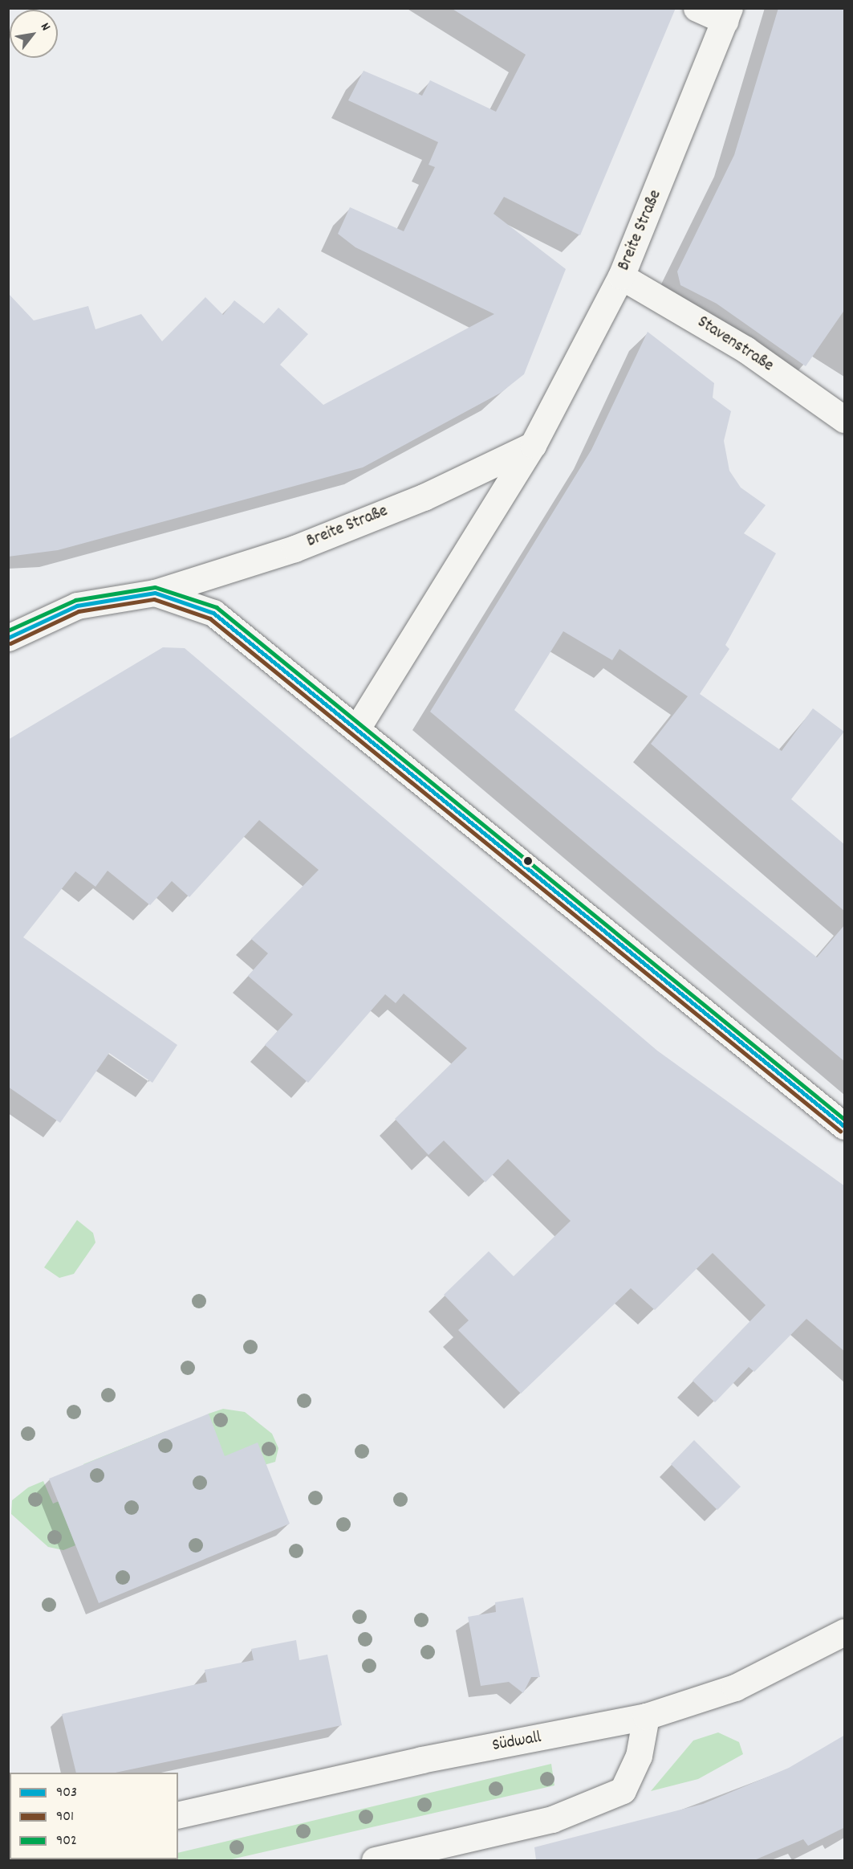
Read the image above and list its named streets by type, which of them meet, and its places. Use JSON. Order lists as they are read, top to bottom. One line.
{"streets":{"street":["Breite Straße","Stavenstraße","Südwall"]},"crossings":[["Breite Straße","Stavenstraße"]],"lines":["transit line 902","transit line 903","transit line 901"],"legend":["903","901","902"],"north":"top right"}
